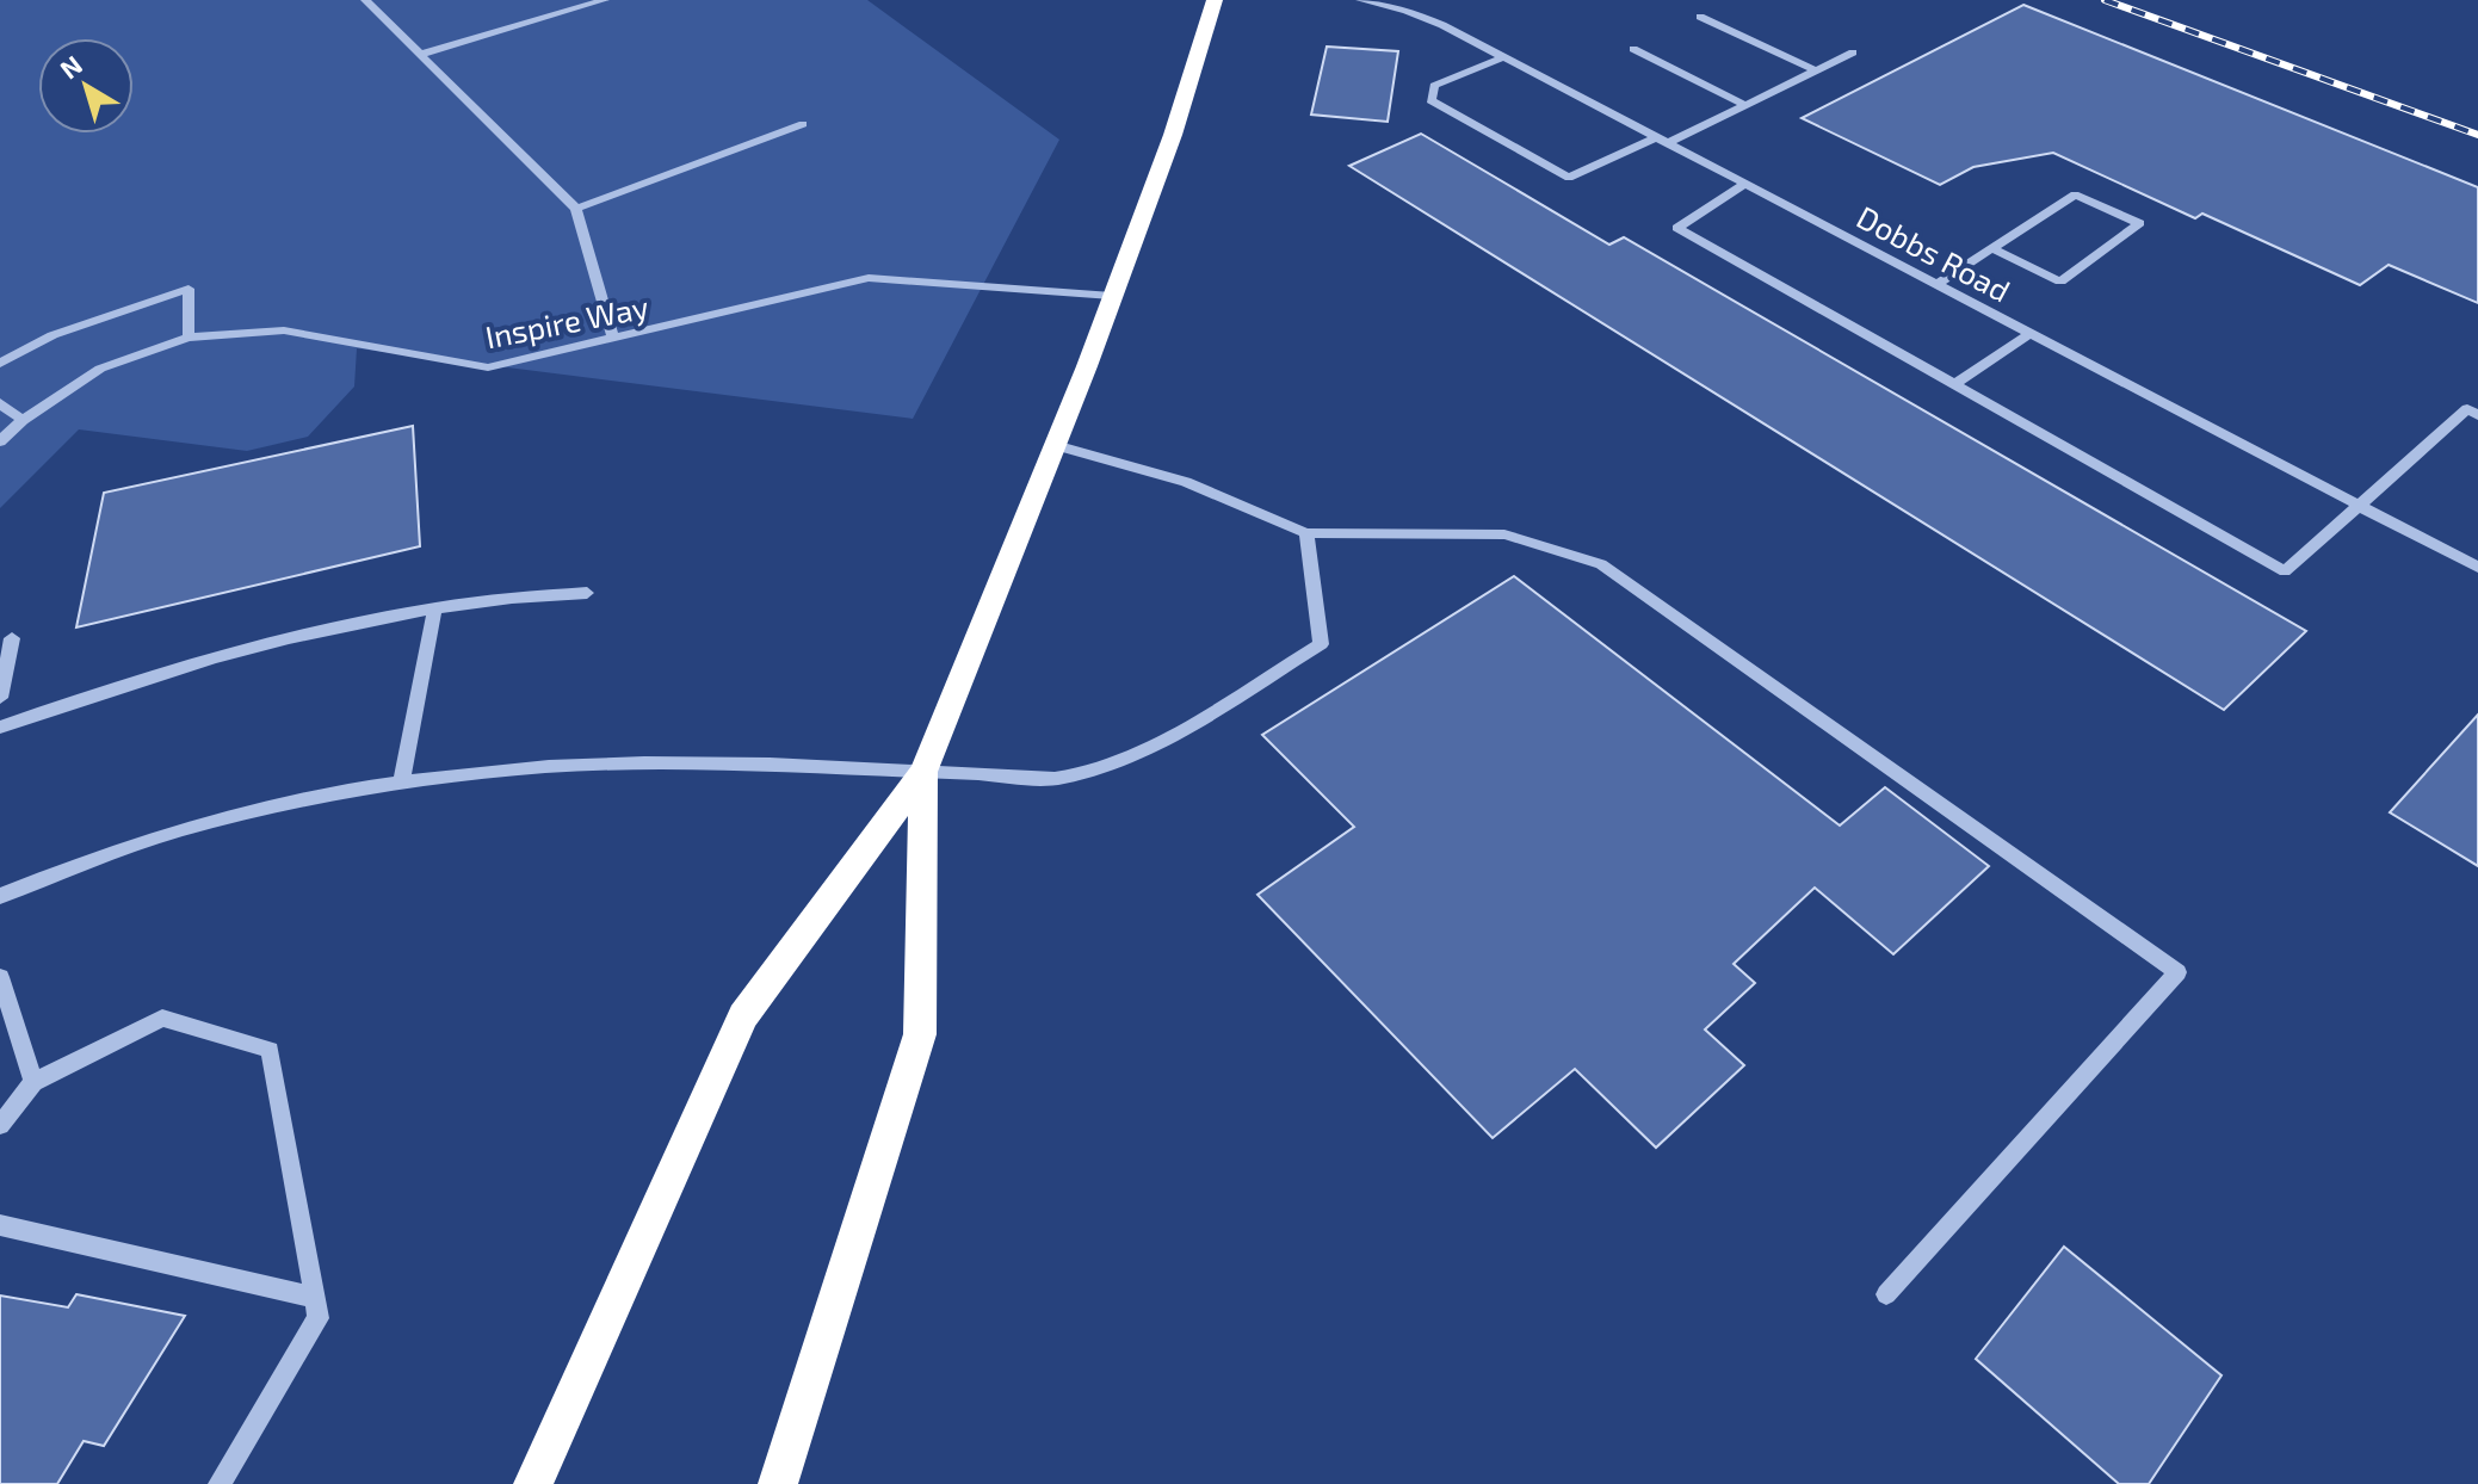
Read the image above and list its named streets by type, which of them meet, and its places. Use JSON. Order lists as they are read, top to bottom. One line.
{"streets":{"street":["Dobbs Road","Inspire Way"]},"north":"top left"}
